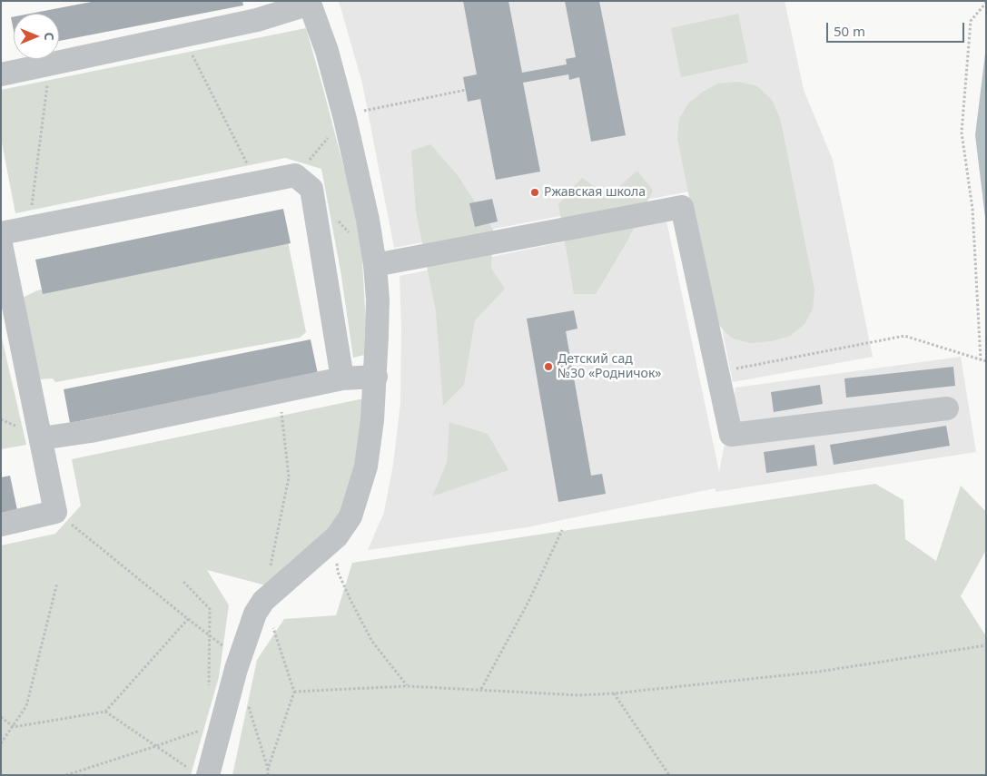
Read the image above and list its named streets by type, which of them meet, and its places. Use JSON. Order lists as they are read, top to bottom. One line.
{"places":["Ржавская школа","Детский сад №30 «Родничок»"],"scale_bar":"50 m","north":"right"}
